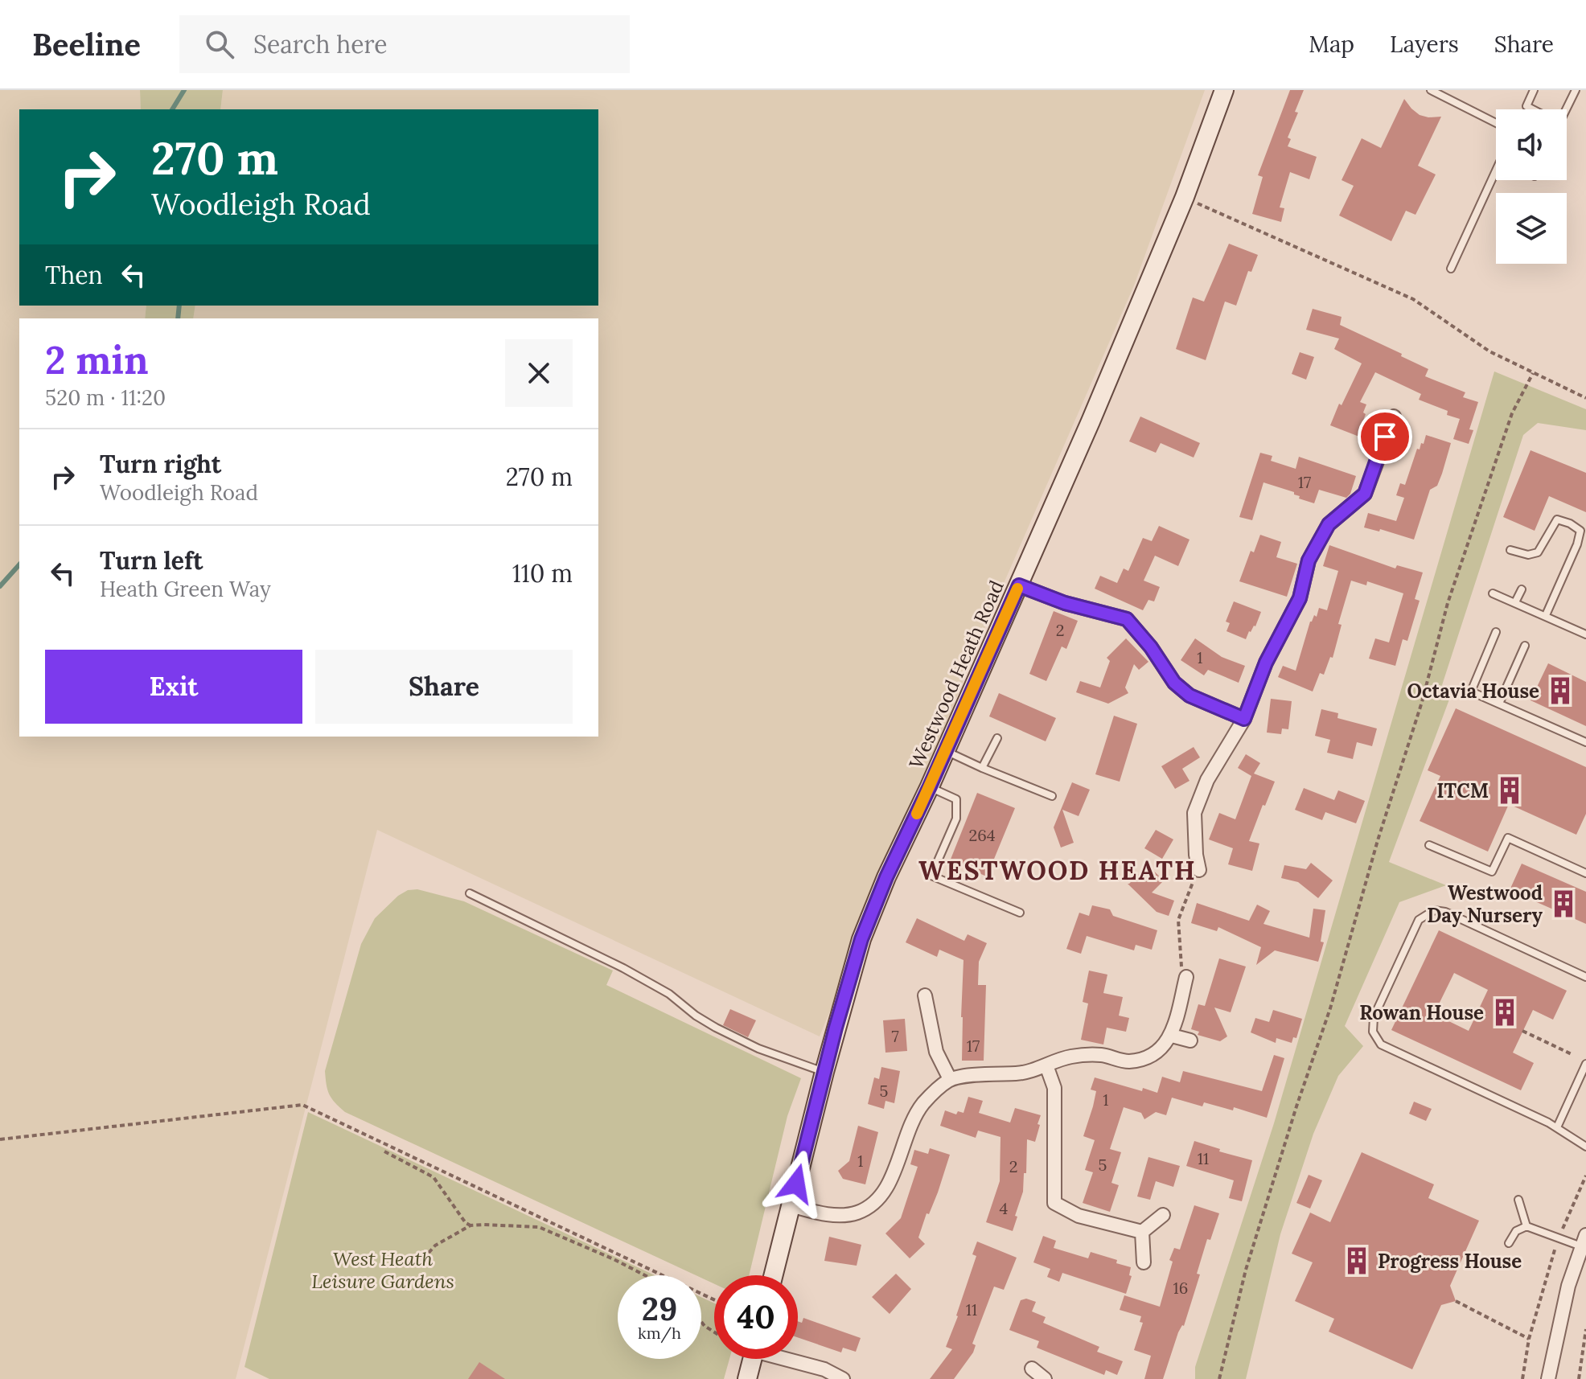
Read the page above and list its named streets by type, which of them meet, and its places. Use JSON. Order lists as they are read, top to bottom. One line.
{"streets":{"street":["Westwood Heath Road"]},"districts":["WESTWOOD HEATH"],"parks":["West Heath Leisure Gardens"],"places":{"building":["Octavia House","ITCM","Westwood Day Nursery","Rowan House","Progress House"]},"house_numbers":["17","2","1","264","7","17","5","1","11","1","5","2","4","16","11"],"page":{"header":"Beeline","search":"Search here","nav":["Map","Layers","Share"],"turn":["270 m","Woodleigh Road"],"then":"Then","heading":["2 min","520 m · 11:20"],"list":[{"name":"Turn right","note":"Woodleigh Road","value":"270 m"},{"name":"Turn left","note":"Heath Green Way","value":"110 m"}],"buttons":["Exit","Share"],"speed":"29 km/h","limit":"40"}}
